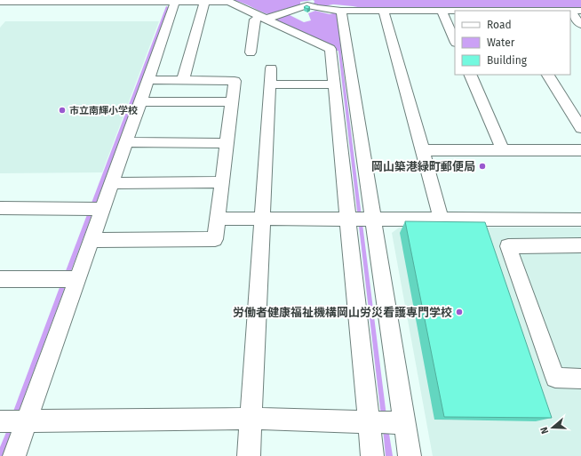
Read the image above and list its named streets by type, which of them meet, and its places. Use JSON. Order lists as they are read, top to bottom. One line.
{"places":["市立南輝小学校","岡山築港緑町郵便局","労働者健康福祉機構岡山労災看護専門学校"],"legend":["Road","Water","Building"],"north":"left"}
